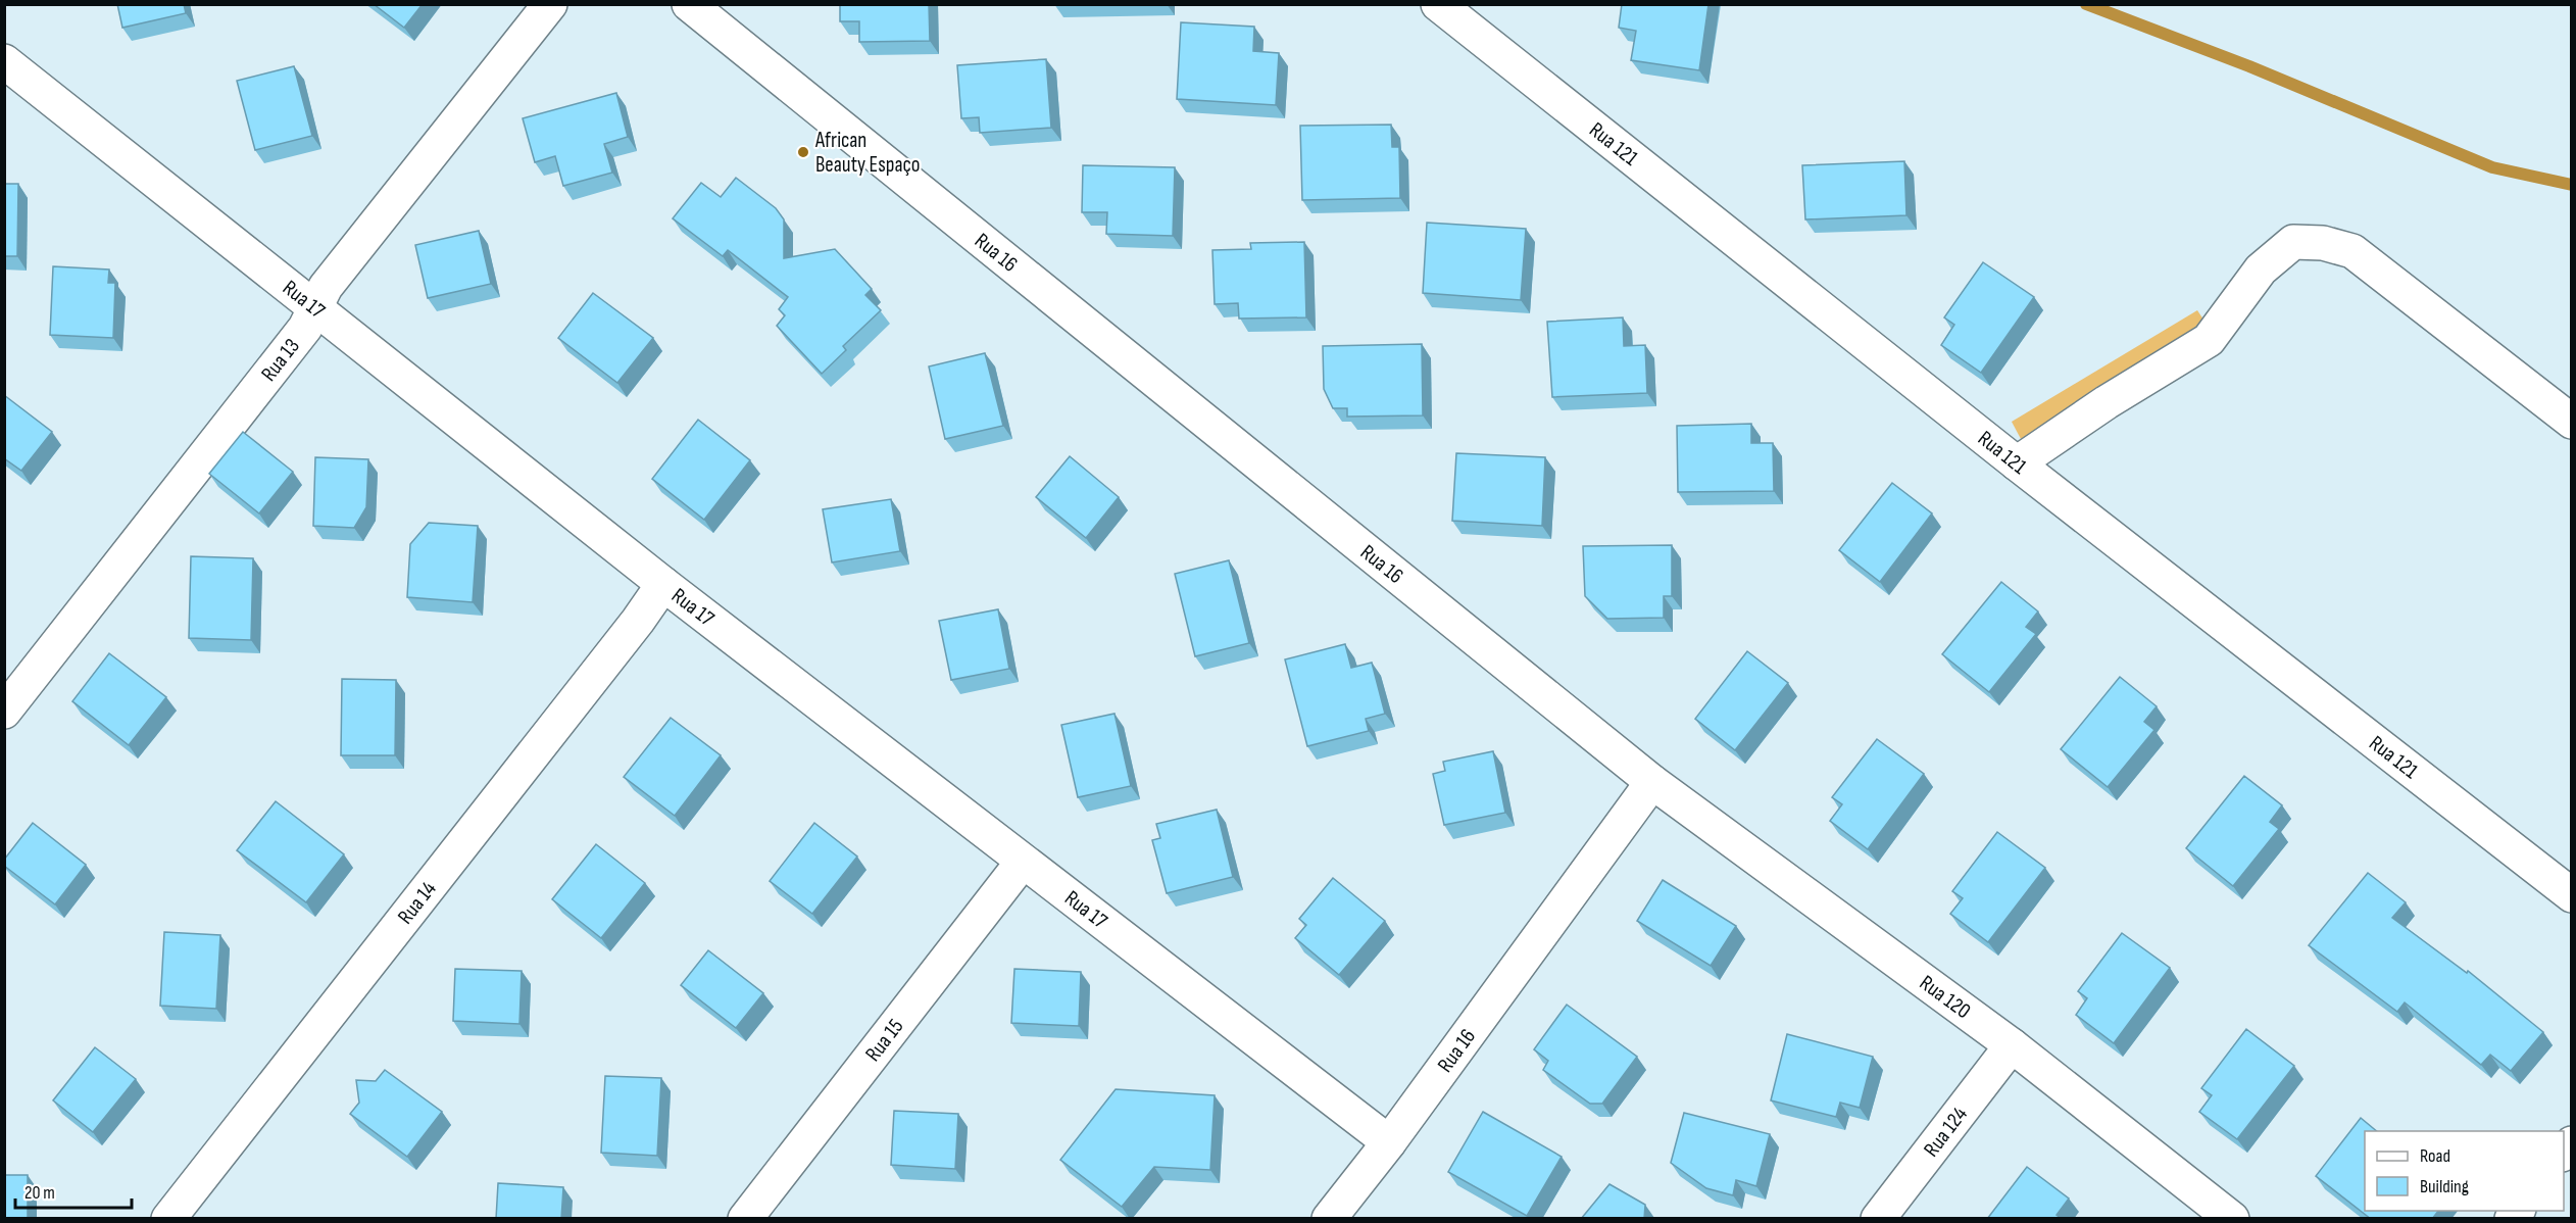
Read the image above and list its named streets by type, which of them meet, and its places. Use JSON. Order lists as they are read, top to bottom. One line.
{"streets":{"street":["Rua 121","Rua 16","Rua 17","Rua 13","Rua 14","Rua 120","Rua 15","Rua 124"]},"crossings":[["Rua 16","Rua 17"],["Rua 16","Rua 120"],["Rua 17","Rua 13"],["Rua 17","Rua 14"],["Rua 17","Rua 15"],["Rua 120","Rua 124"]],"places":["African Beauty Espaço"],"legend":["Road","Building"],"scale_bar":"20 m"}
